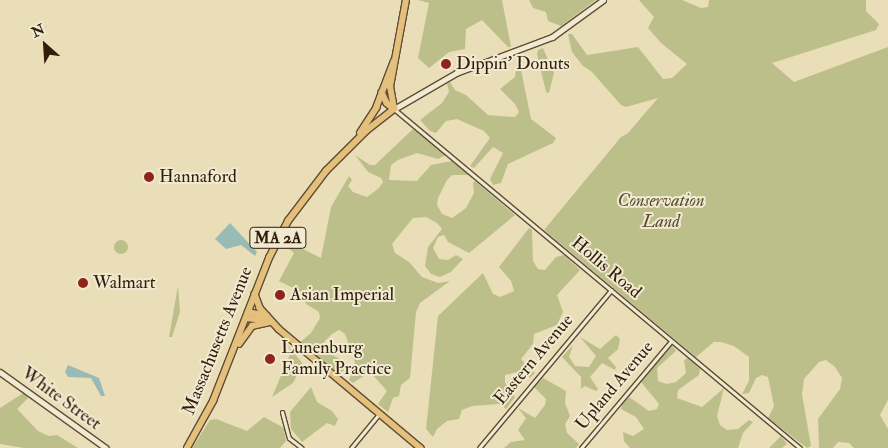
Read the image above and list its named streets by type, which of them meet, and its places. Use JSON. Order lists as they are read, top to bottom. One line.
{"streets":{"main road":["MA 2A","Massachusetts Avenue"],"street":["Hollis Road","Eastern Avenue","Upland Avenue","White Street"]},"crossings":[["Hollis Road","Massachusetts Avenue"],["Hollis Road","Eastern Avenue"],["Hollis Road","Upland Avenue"]],"parks":["Conservation Land"],"places":["Dippin' Donuts","Hannaford","Walmart","Asian Imperial","Lunenburg Family Practice"],"north":"top left"}
